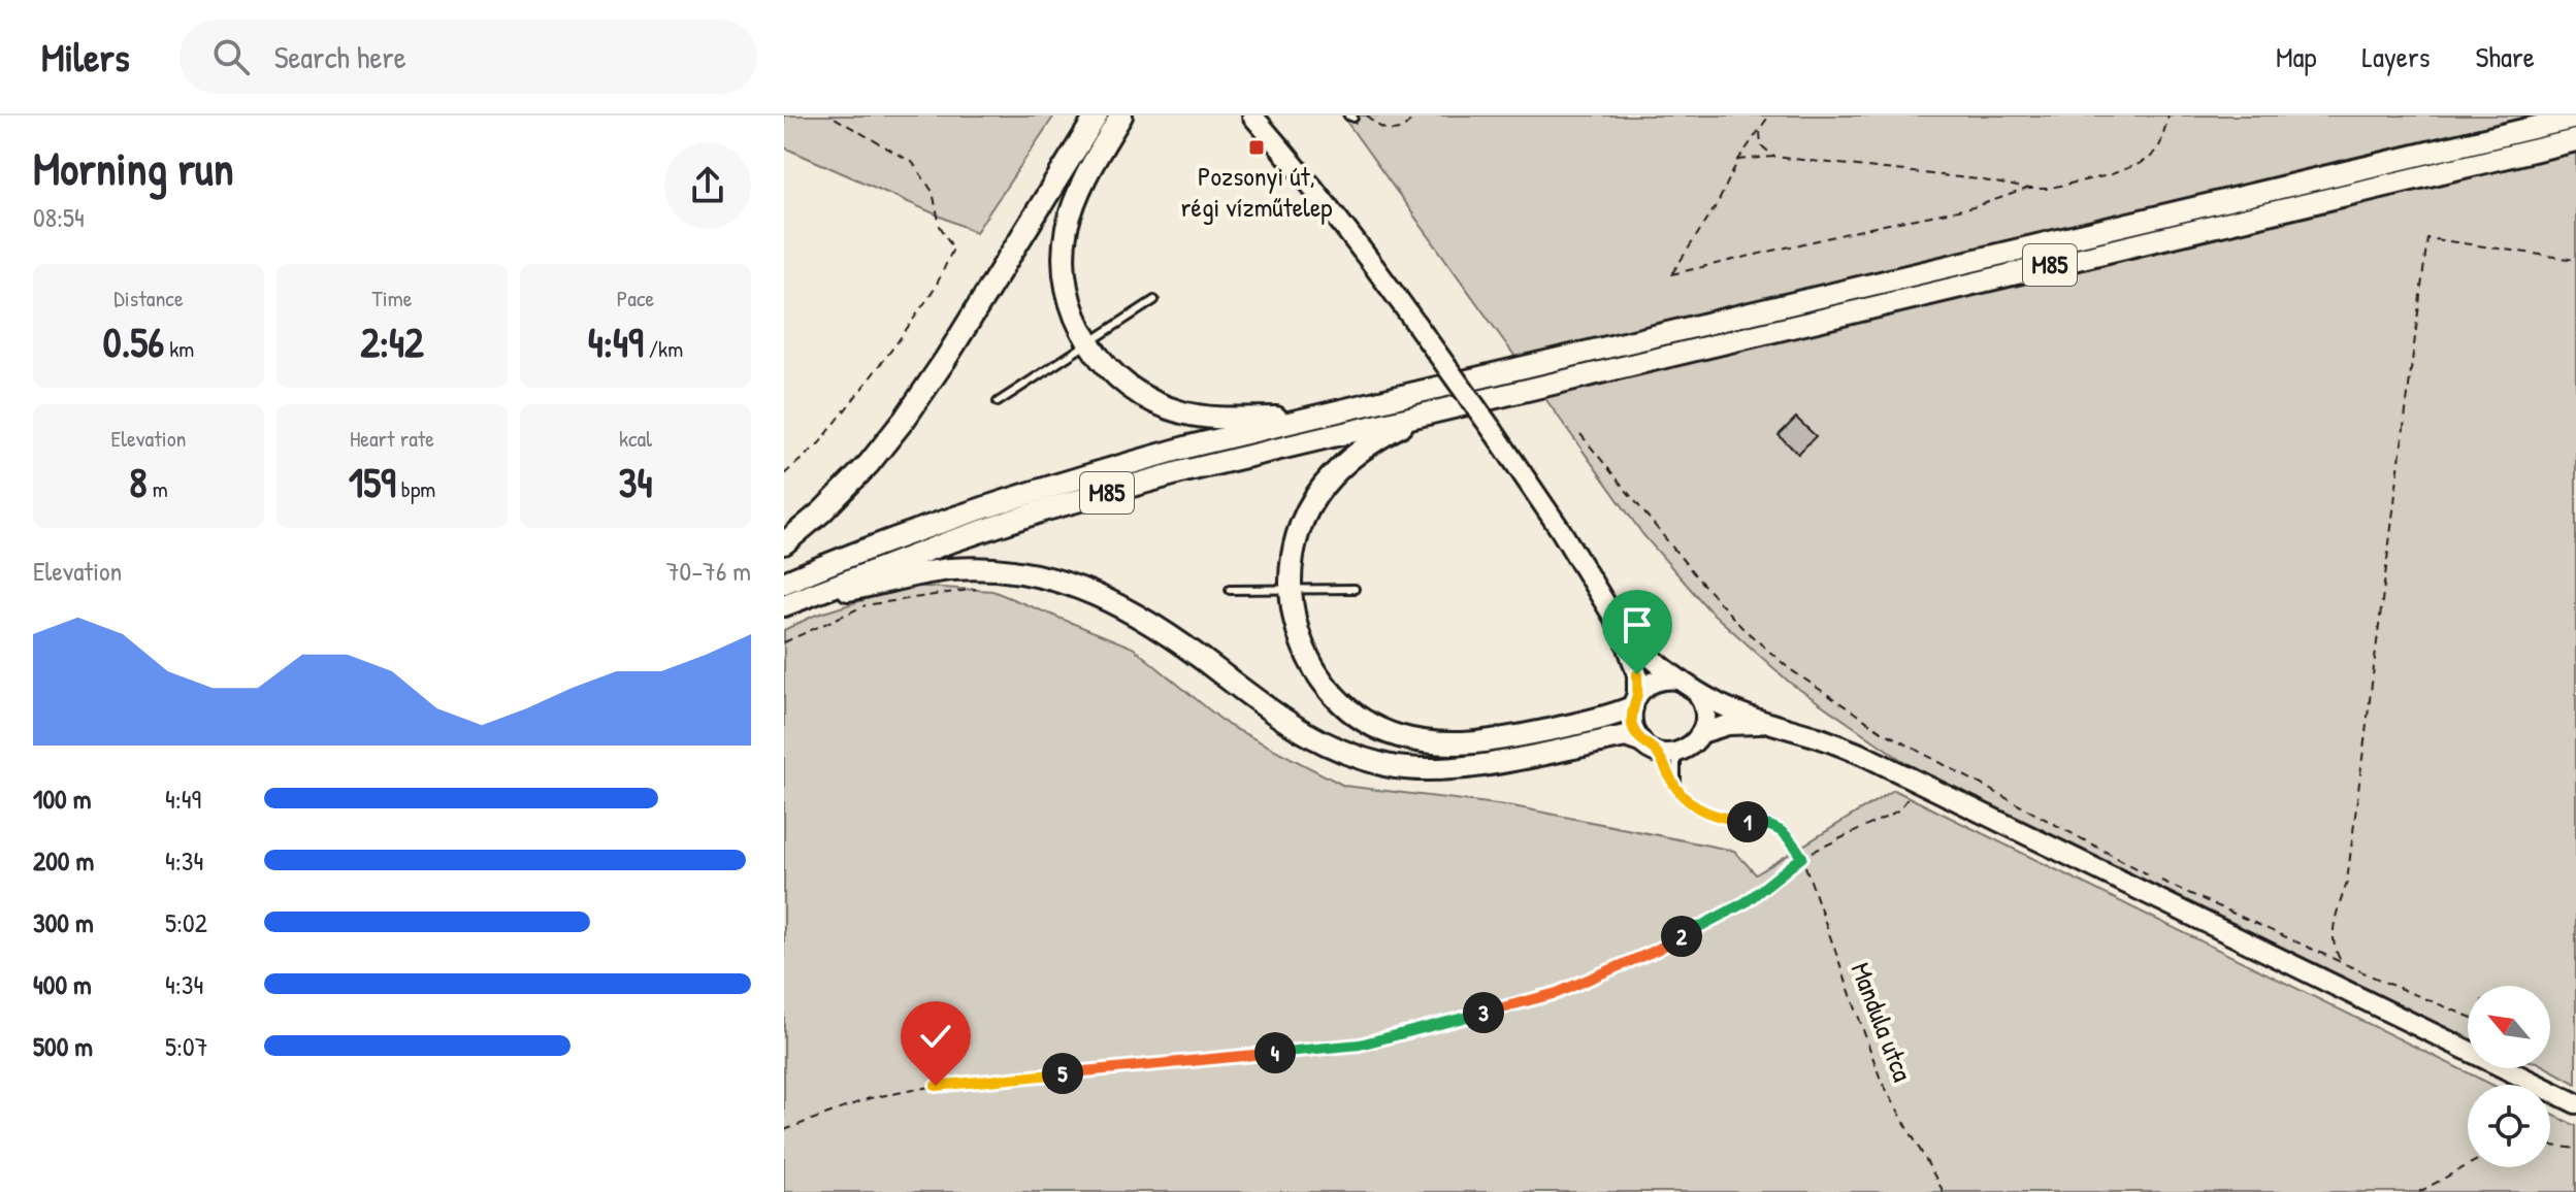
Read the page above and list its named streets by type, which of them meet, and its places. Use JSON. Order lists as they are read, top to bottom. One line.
{"streets":{"highway":["M85"],"path":["Mandula utca"]},"places":{"transit":["Pozsonyi út, régi vízműtelep"]},"north":"top left","page":{"header":"Milers","search":"Search here","nav":["Map","Layers","Share"],"heading":["Morning run","08:54"],"stats":[["Distance","0.56 km"],["Time","2:42"],["Pace","4:49 /km"],["Elevation","8 m"],["Heart rate","159 bpm"],["kcal","34"]],"chart":["Elevation","70–76 m"],"list":[{"name":"100 m","note":"4:49"},{"name":"200 m","note":"4:34"},{"name":"300 m","note":"5:02"},{"name":"400 m","note":"4:34"},{"name":"500 m","note":"5:07"}],"pins":["1","2","3","4","5"]}}
